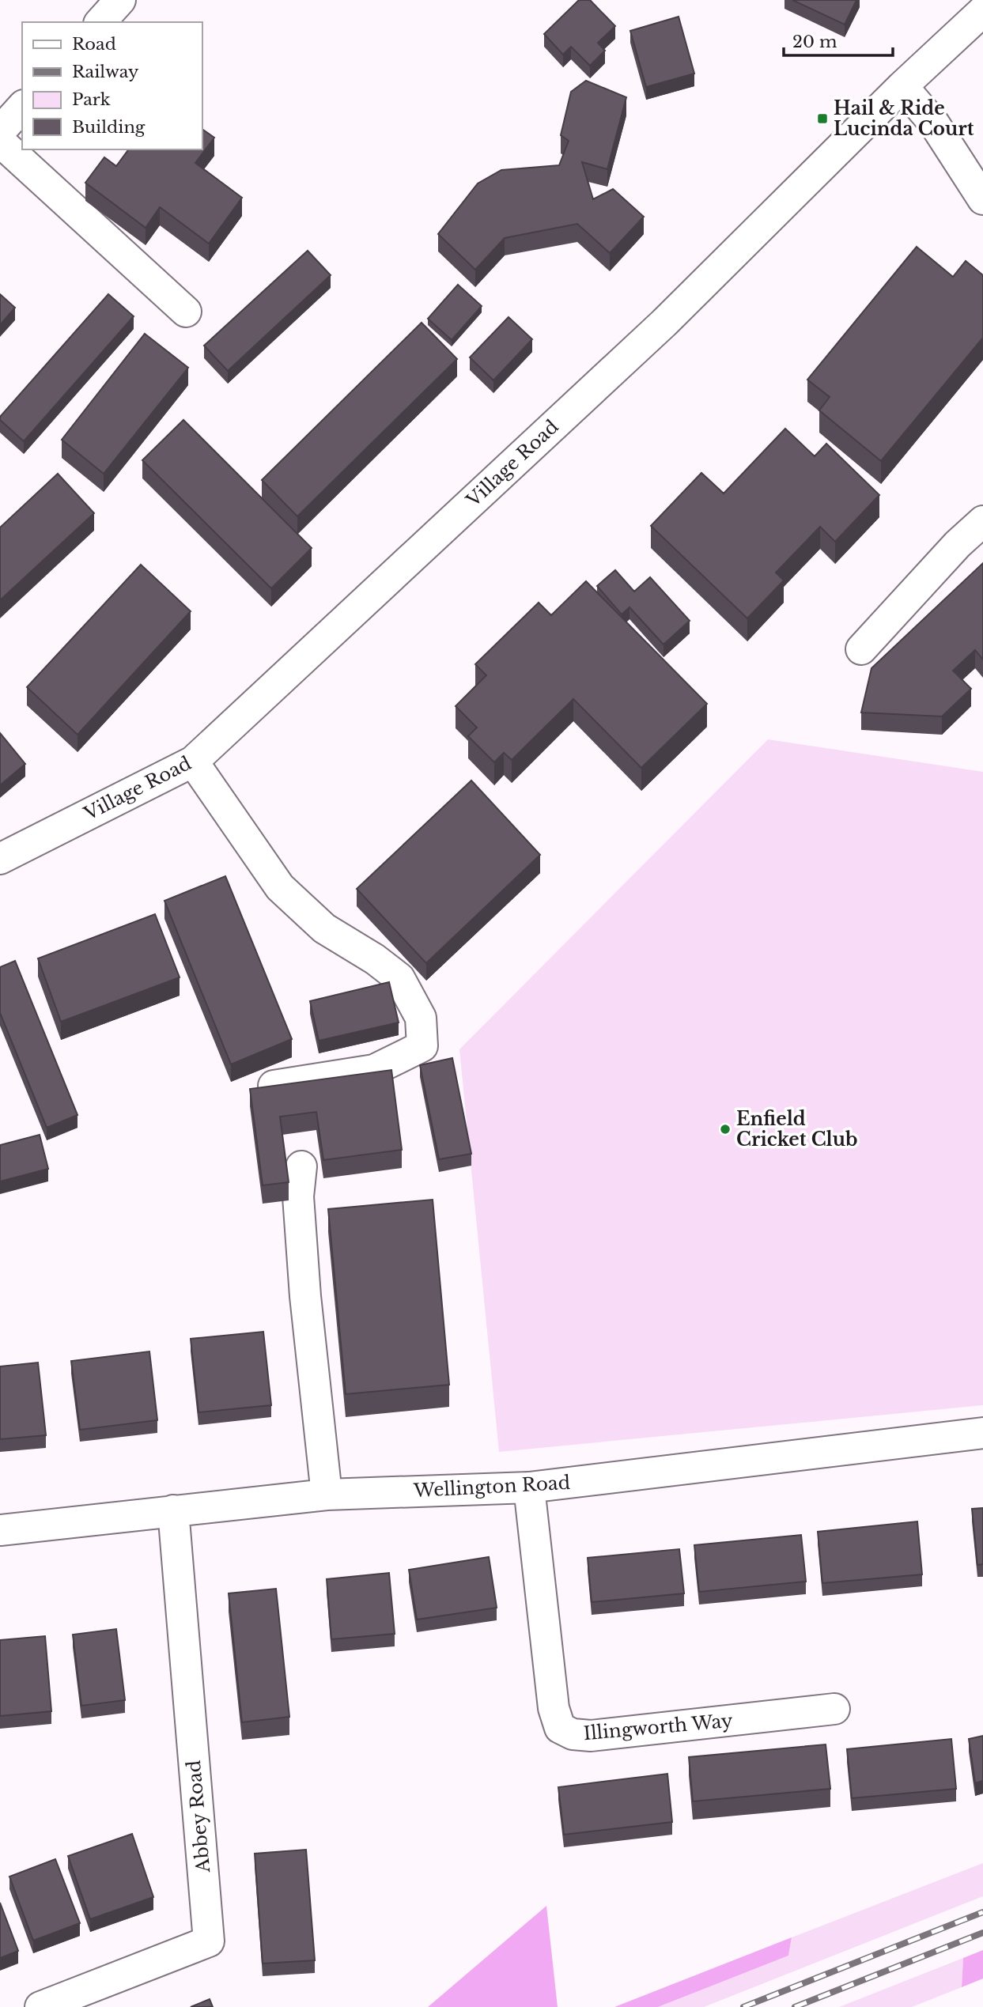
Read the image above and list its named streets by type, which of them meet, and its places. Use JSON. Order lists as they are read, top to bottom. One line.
{"streets":{"street":["Village Road","Wellington Road","Illingworth Way","Abbey Road"]},"crossings":[["Wellington Road","Illingworth Way"],["Wellington Road","Abbey Road"]],"places":{"transit":["Hail & Ride Lucinda Court"],"other":["Enfield Cricket Club"]},"legend":["Road","Railway","Park","Building"],"scale_bar":"20 m"}
